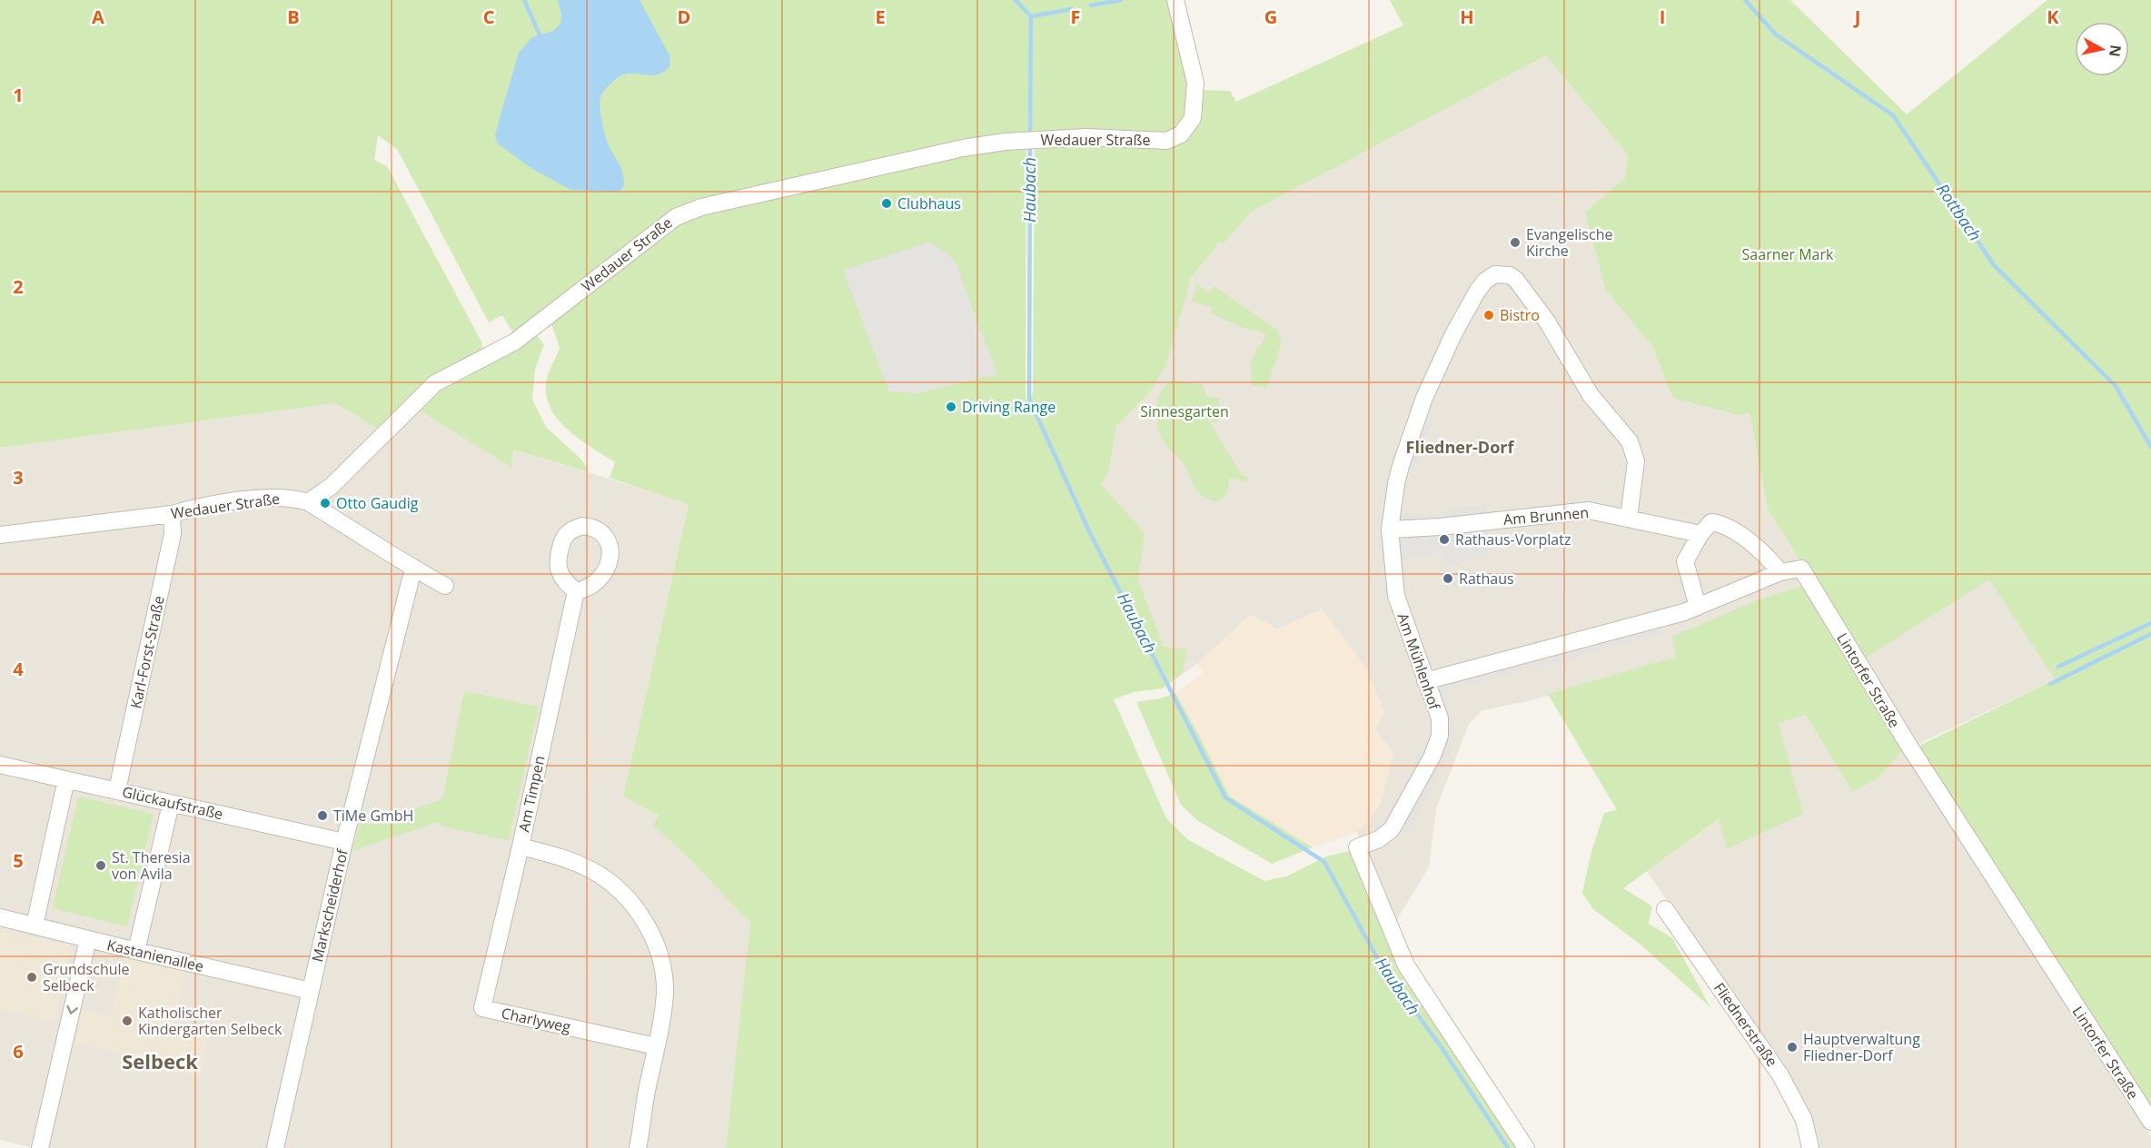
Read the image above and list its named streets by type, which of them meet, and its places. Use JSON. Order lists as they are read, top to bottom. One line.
{"streets":{"street":["Wedauer Straße","Am Brunnen","Karl-Forst-Straße","Am Mühlenhof","Lintorfer Straße","Am Timpen","Glückaufstraße","Markscheiderhof","Kastanienallee","Charlyweg","Fliednerstraße"]},"crossings":[["Wedauer Straße","Karl-Forst-Straße"],["Am Brunnen","Am Mühlenhof"],["Karl-Forst-Straße","Glückaufstraße"],["Am Mühlenhof","Lintorfer Straße"],["Am Timpen","Charlyweg"],["Glückaufstraße","Markscheiderhof"],["Markscheiderhof","Kastanienallee"]],"districts":["Fliedner-Dorf","Selbeck"],"water":["Haubach","Rottbach"],"parks":["Saarner Mark","Sinnesgarten"],"places":["Clubhaus","Evangelische Kirche","Bistro","Driving Range","Otto Gaudig","Rathaus-Vorplatz","Rathaus","TiMe GmbH","St. Theresia von Avila","Grundschule Selbeck","Katholischer Kindergarten Selbeck","Hauptverwaltung Fliedner-Dorf"],"north":"right","grid":{"columns":["A","B","C","D","E","F","G","H","I","J","K"],"rows":["1","2","3","4","5","6"]}}
